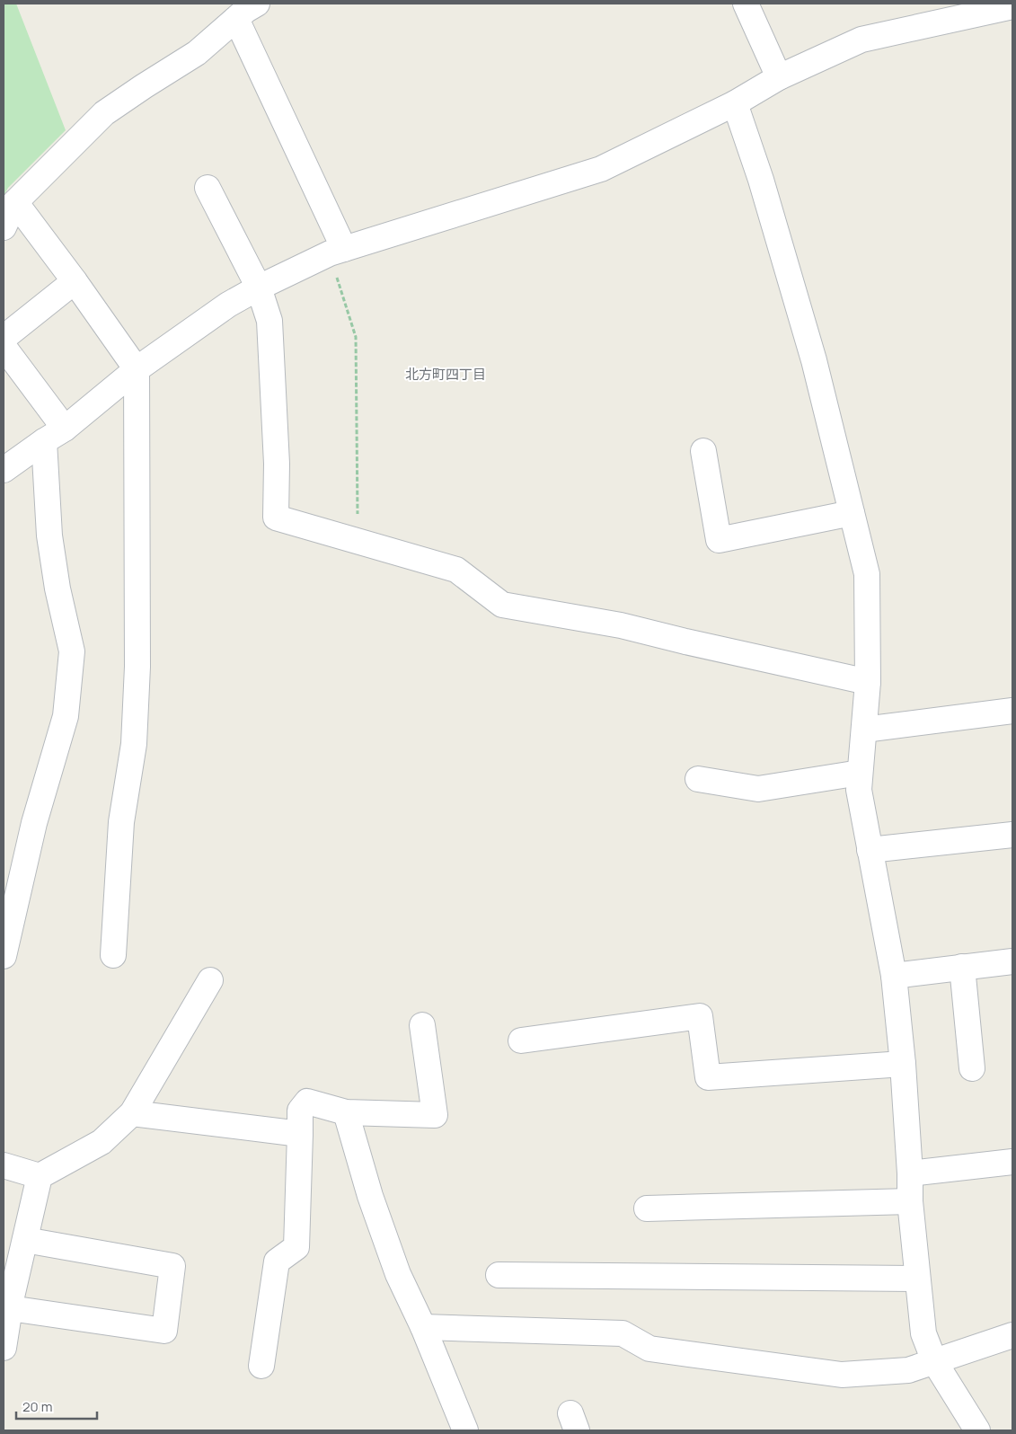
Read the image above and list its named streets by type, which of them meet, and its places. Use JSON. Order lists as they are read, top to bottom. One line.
{"districts":["北方町四丁目"],"scale_bar":"20 m"}
